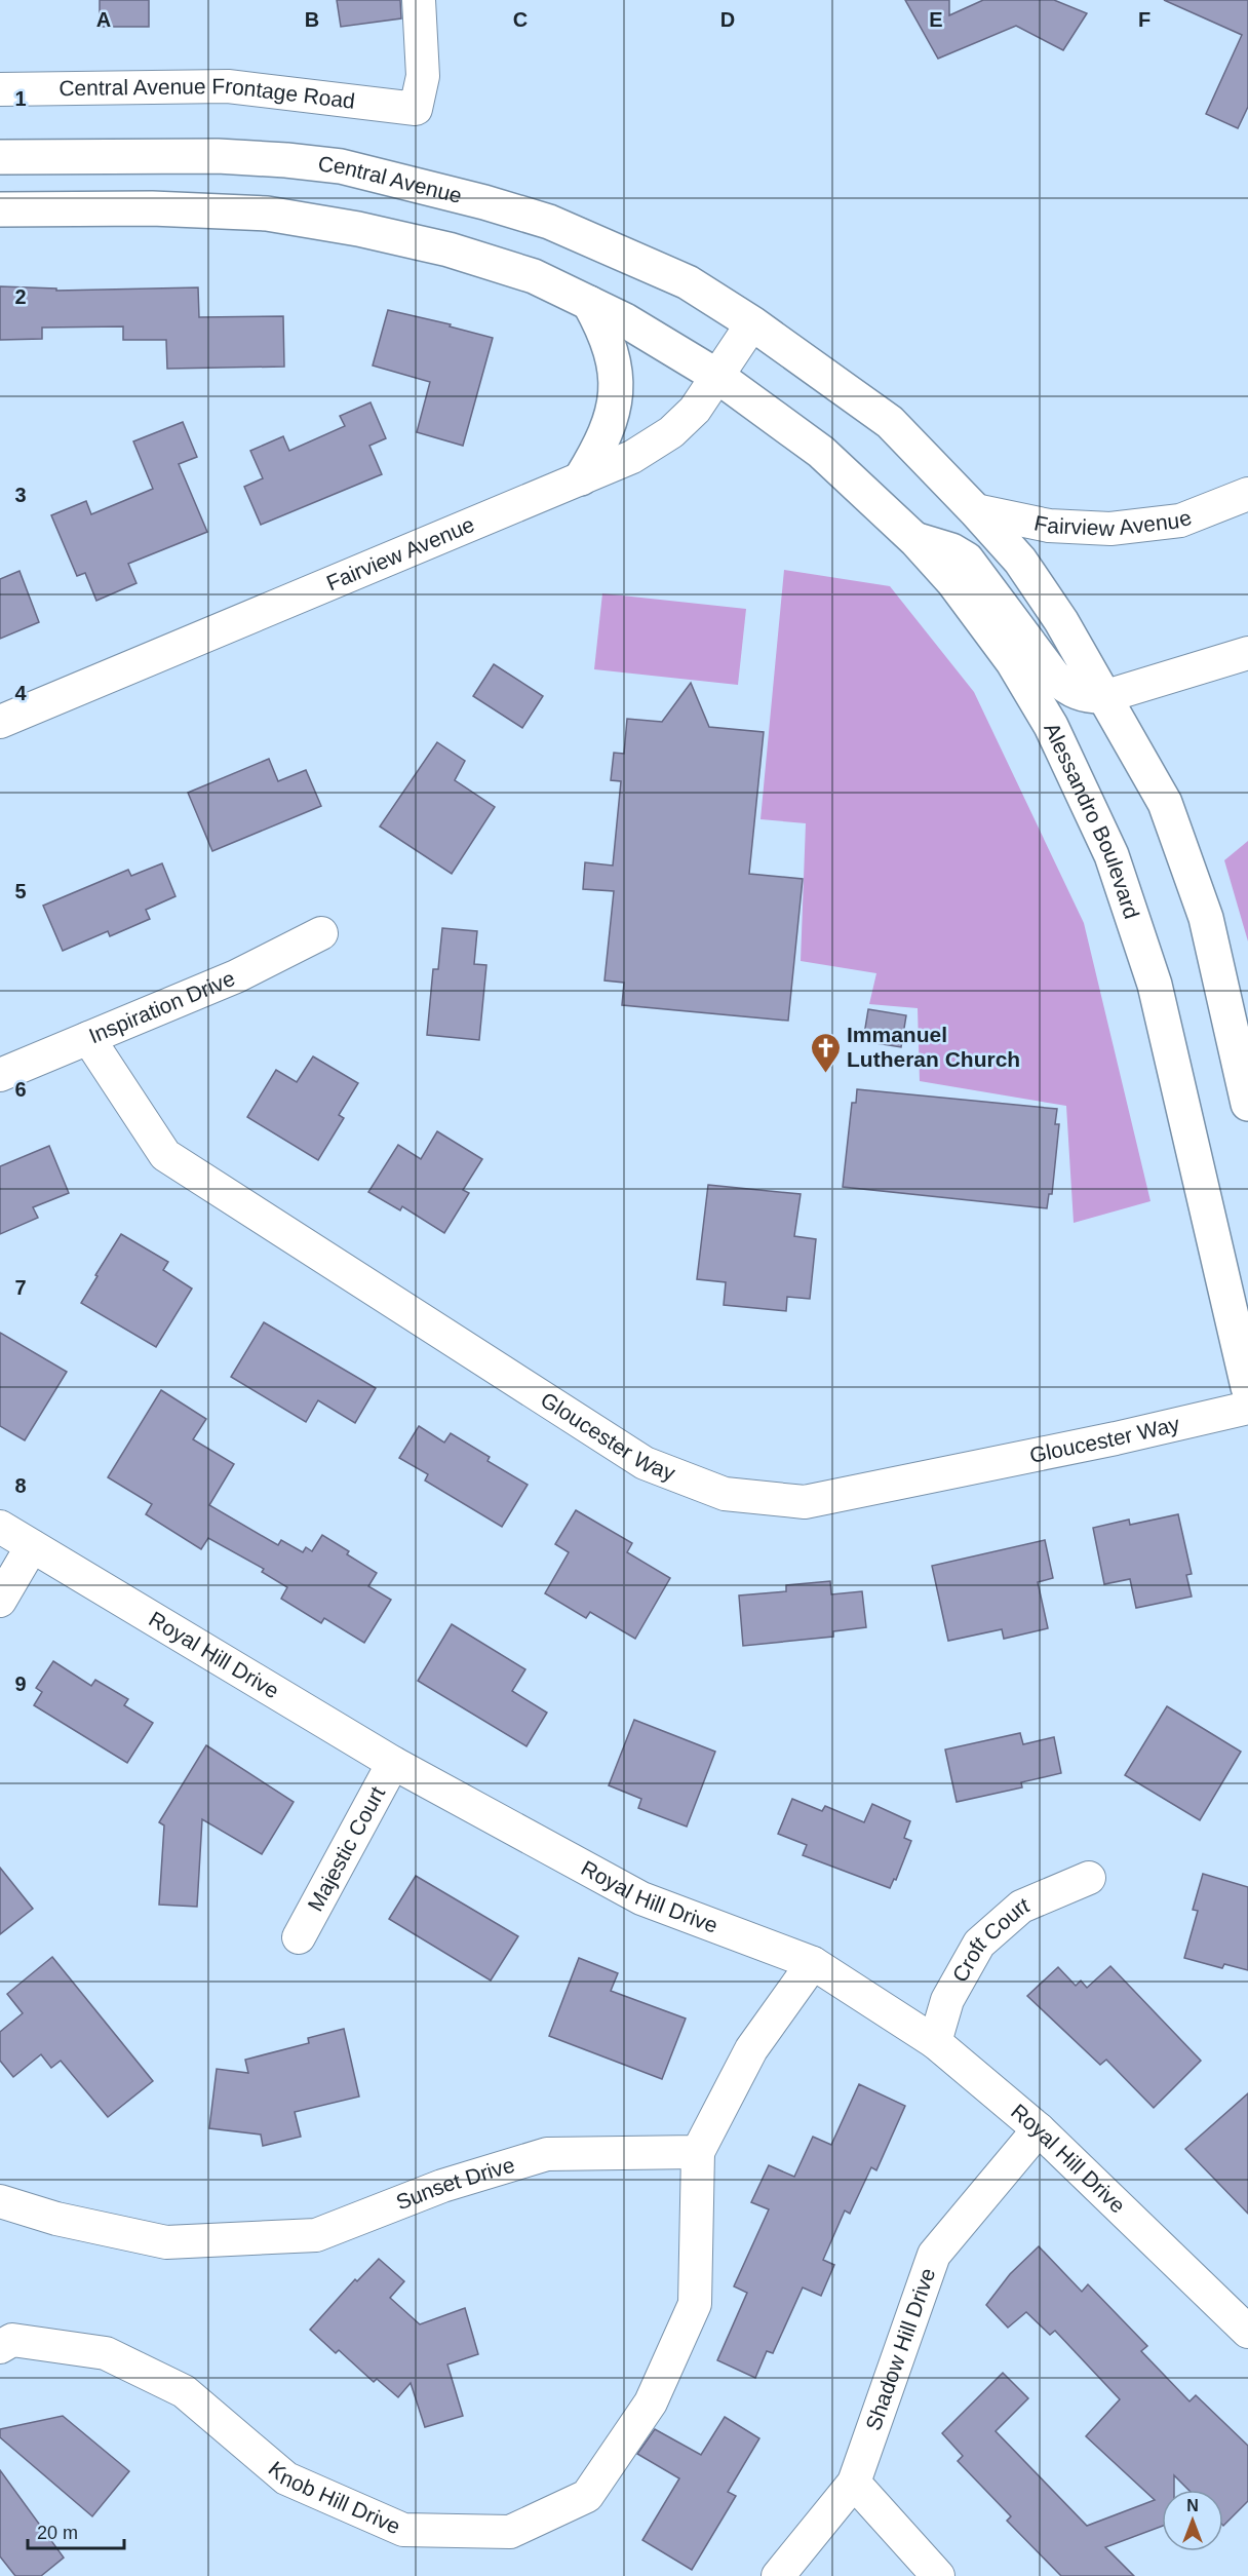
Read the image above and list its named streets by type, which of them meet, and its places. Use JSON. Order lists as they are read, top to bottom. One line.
{"streets":{"main road":["Central Avenue","Alessandro Boulevard"],"street":["Central Avenue Frontage Road","Fairview Avenue","Inspiration Drive","Gloucester Way","Royal Hill Drive","Majestic Court","Croft Court","Sunset Drive","Shadow Hill Drive","Knob Hill Drive"]},"crossings":[["Central Avenue","Fairview Avenue"],["Fairview Avenue","Alessandro Boulevard"],["Inspiration Drive","Gloucester Way"],["Royal Hill Drive","Majestic Court"],["Royal Hill Drive","Croft Court"],["Royal Hill Drive","Shadow Hill Drive"],["Sunset Drive","Knob Hill Drive"]],"places":{"church":["Immanuel Lutheran Church"]},"scale_bar":"20 m","north":"top","grid":{"columns":["A","B","C","D","E","F"],"rows":["1","2","3","4","5","6","7","8","9"]}}
